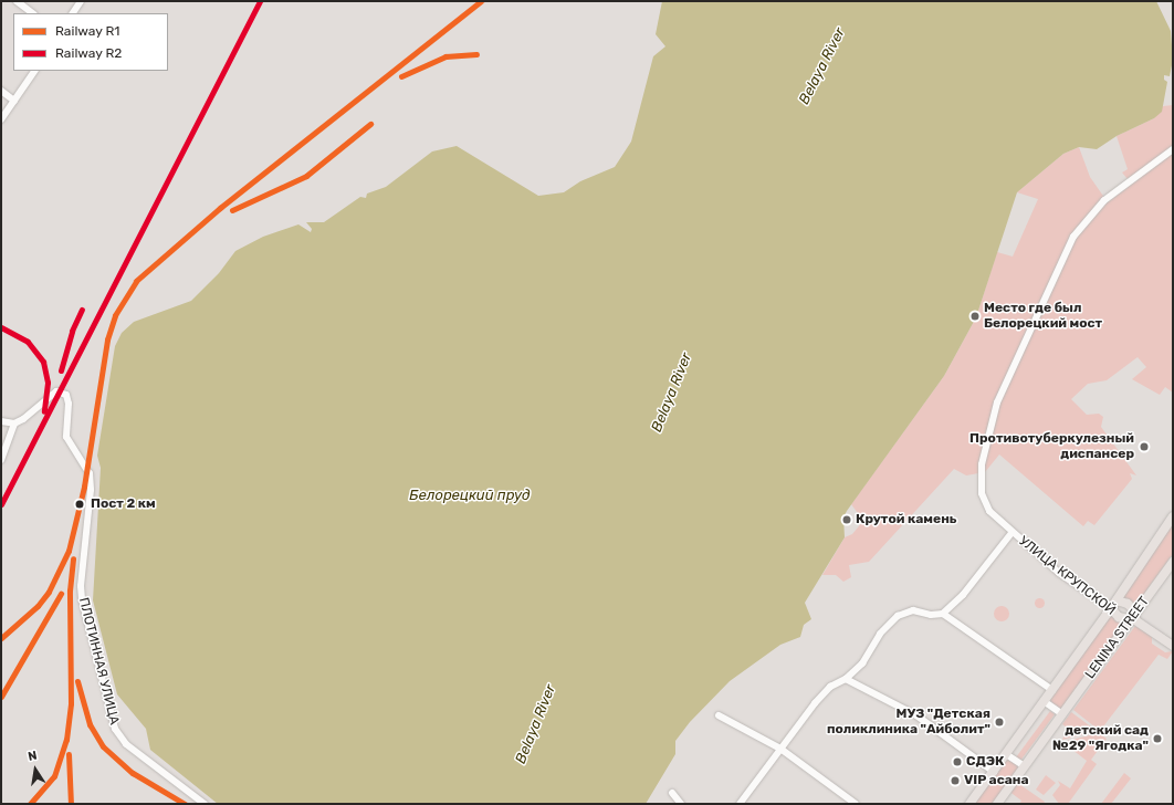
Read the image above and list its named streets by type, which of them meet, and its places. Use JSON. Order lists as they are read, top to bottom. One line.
{"streets":{"main road":["УЛИЦА КРУПСКОЙ","LENINA STREET"],"street":["ПЛОТИННАЯ УЛИЦА"]},"crossings":[["УЛИЦА КРУПСКОЙ","LENINA STREET"]],"water":["Belaya River","Белорецкий пруд"],"places":["Место где был Белорецкий мост","Противотуберкулезный диспансер","Пост 2 км","Крутой камень","МУЗ \"Детская поликлиника \"Айболит\"","детский сад №29 \"Ягодка\"","СДЭК","VIP асана"],"lines":["rail line R1","rail line R2"],"legend":["Railway R1","Railway R2"],"north":"top"}
